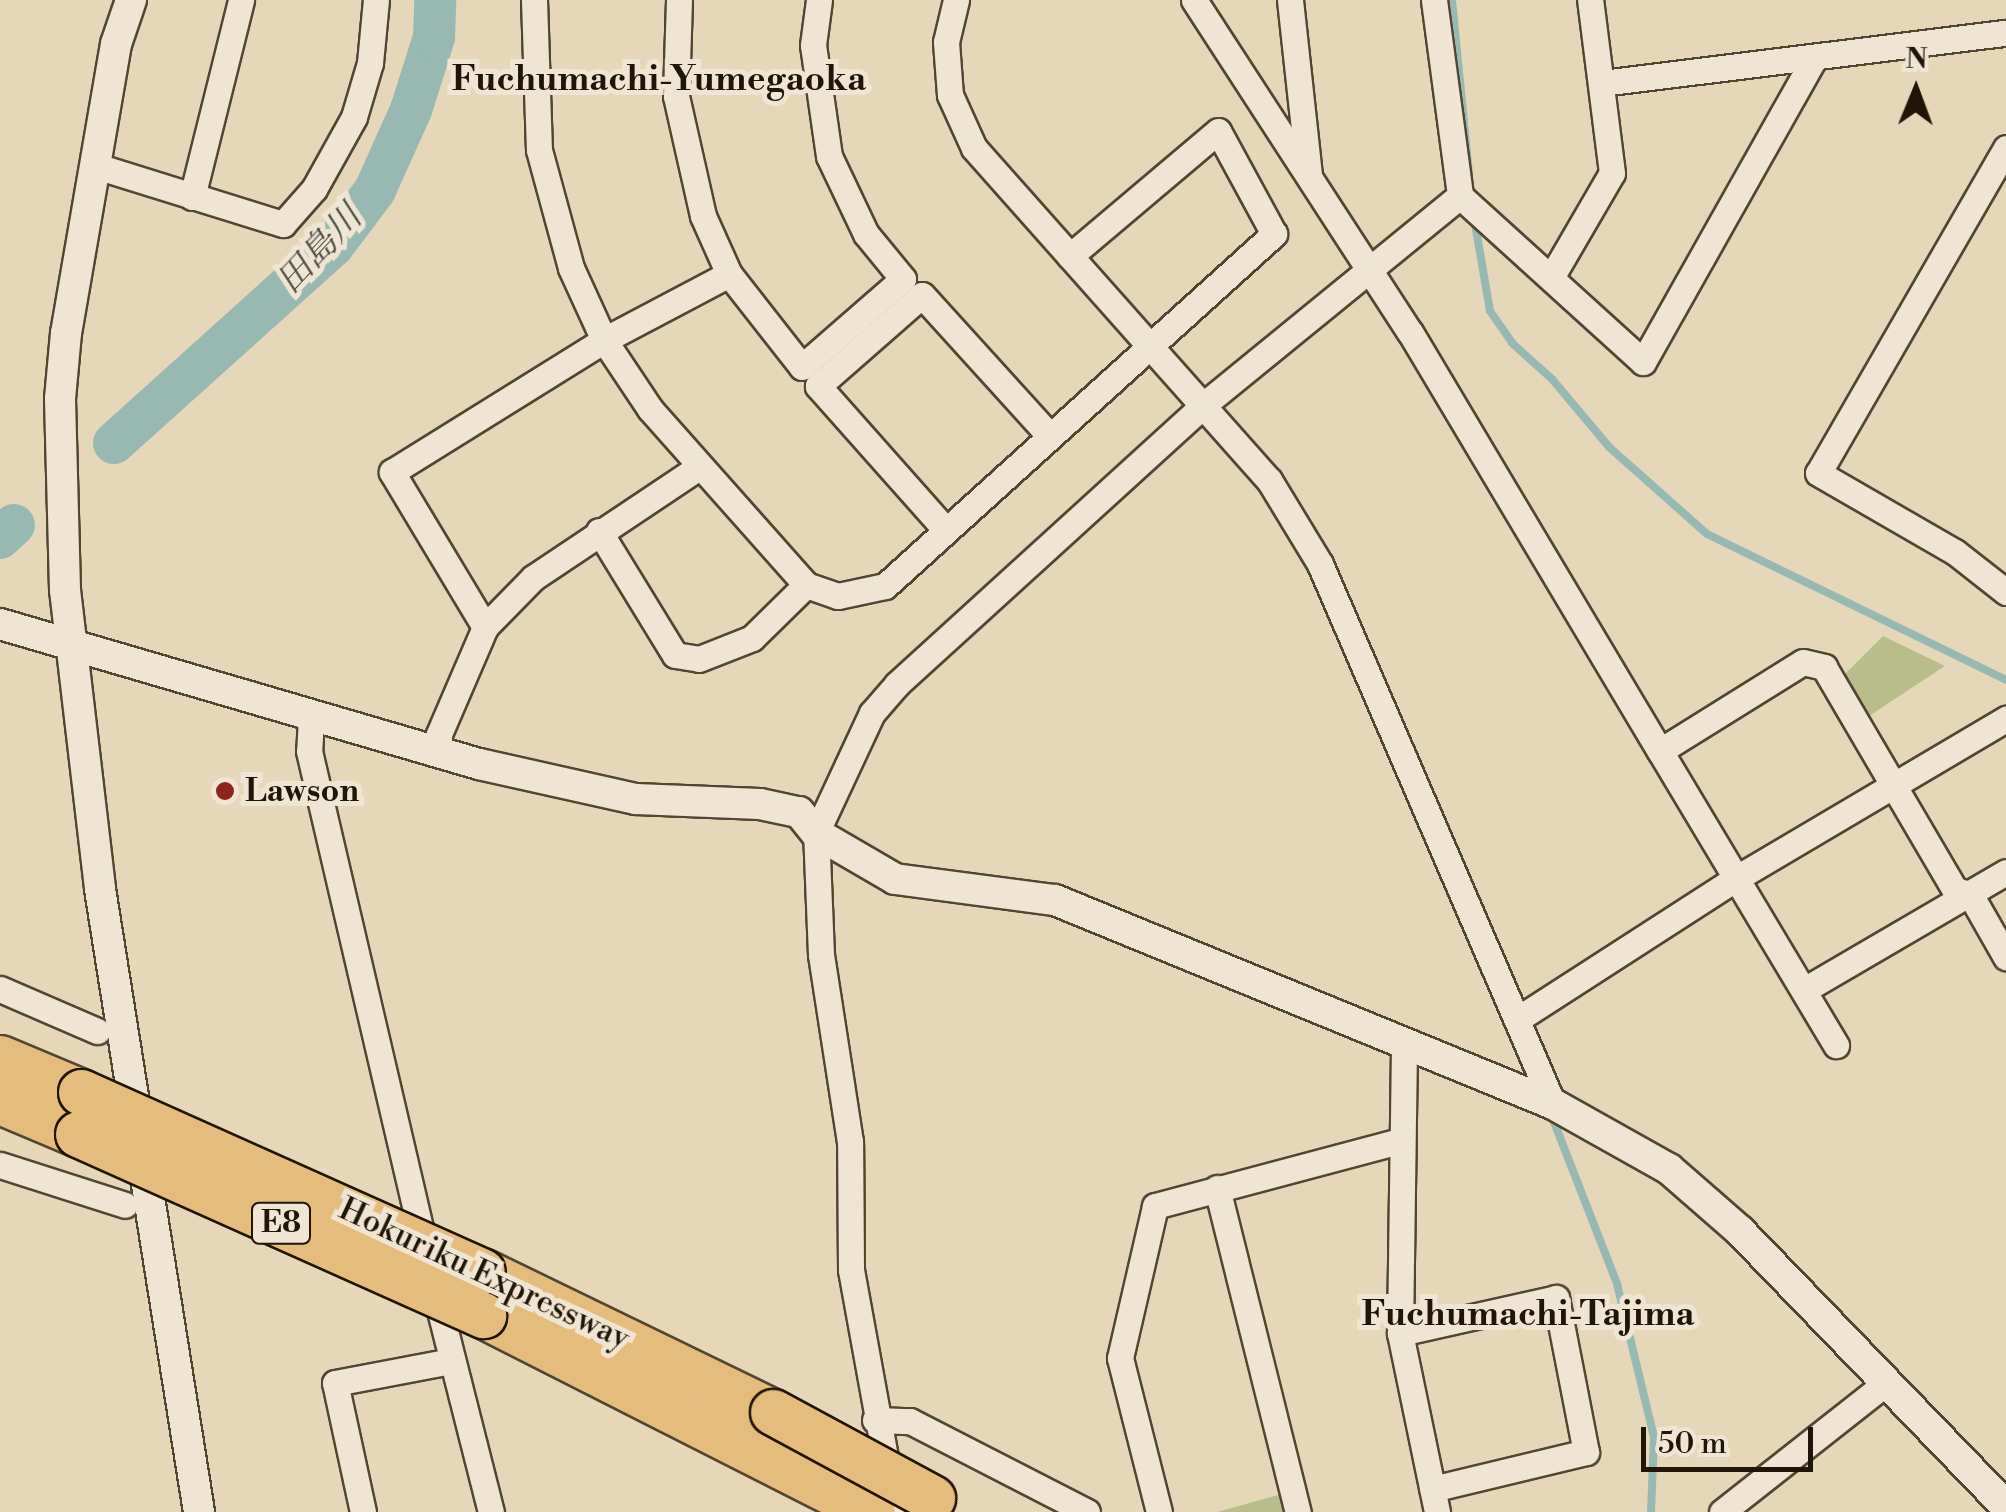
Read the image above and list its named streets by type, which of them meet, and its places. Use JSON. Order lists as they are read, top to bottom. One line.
{"streets":{"highway":["E8","Hokuriku Expressway"]},"districts":["Fuchumachi-Yumegaoka","Fuchumachi-Tajima"],"water":["田島川"],"places":["Lawson"],"scale_bar":"50 m","north":"top"}
